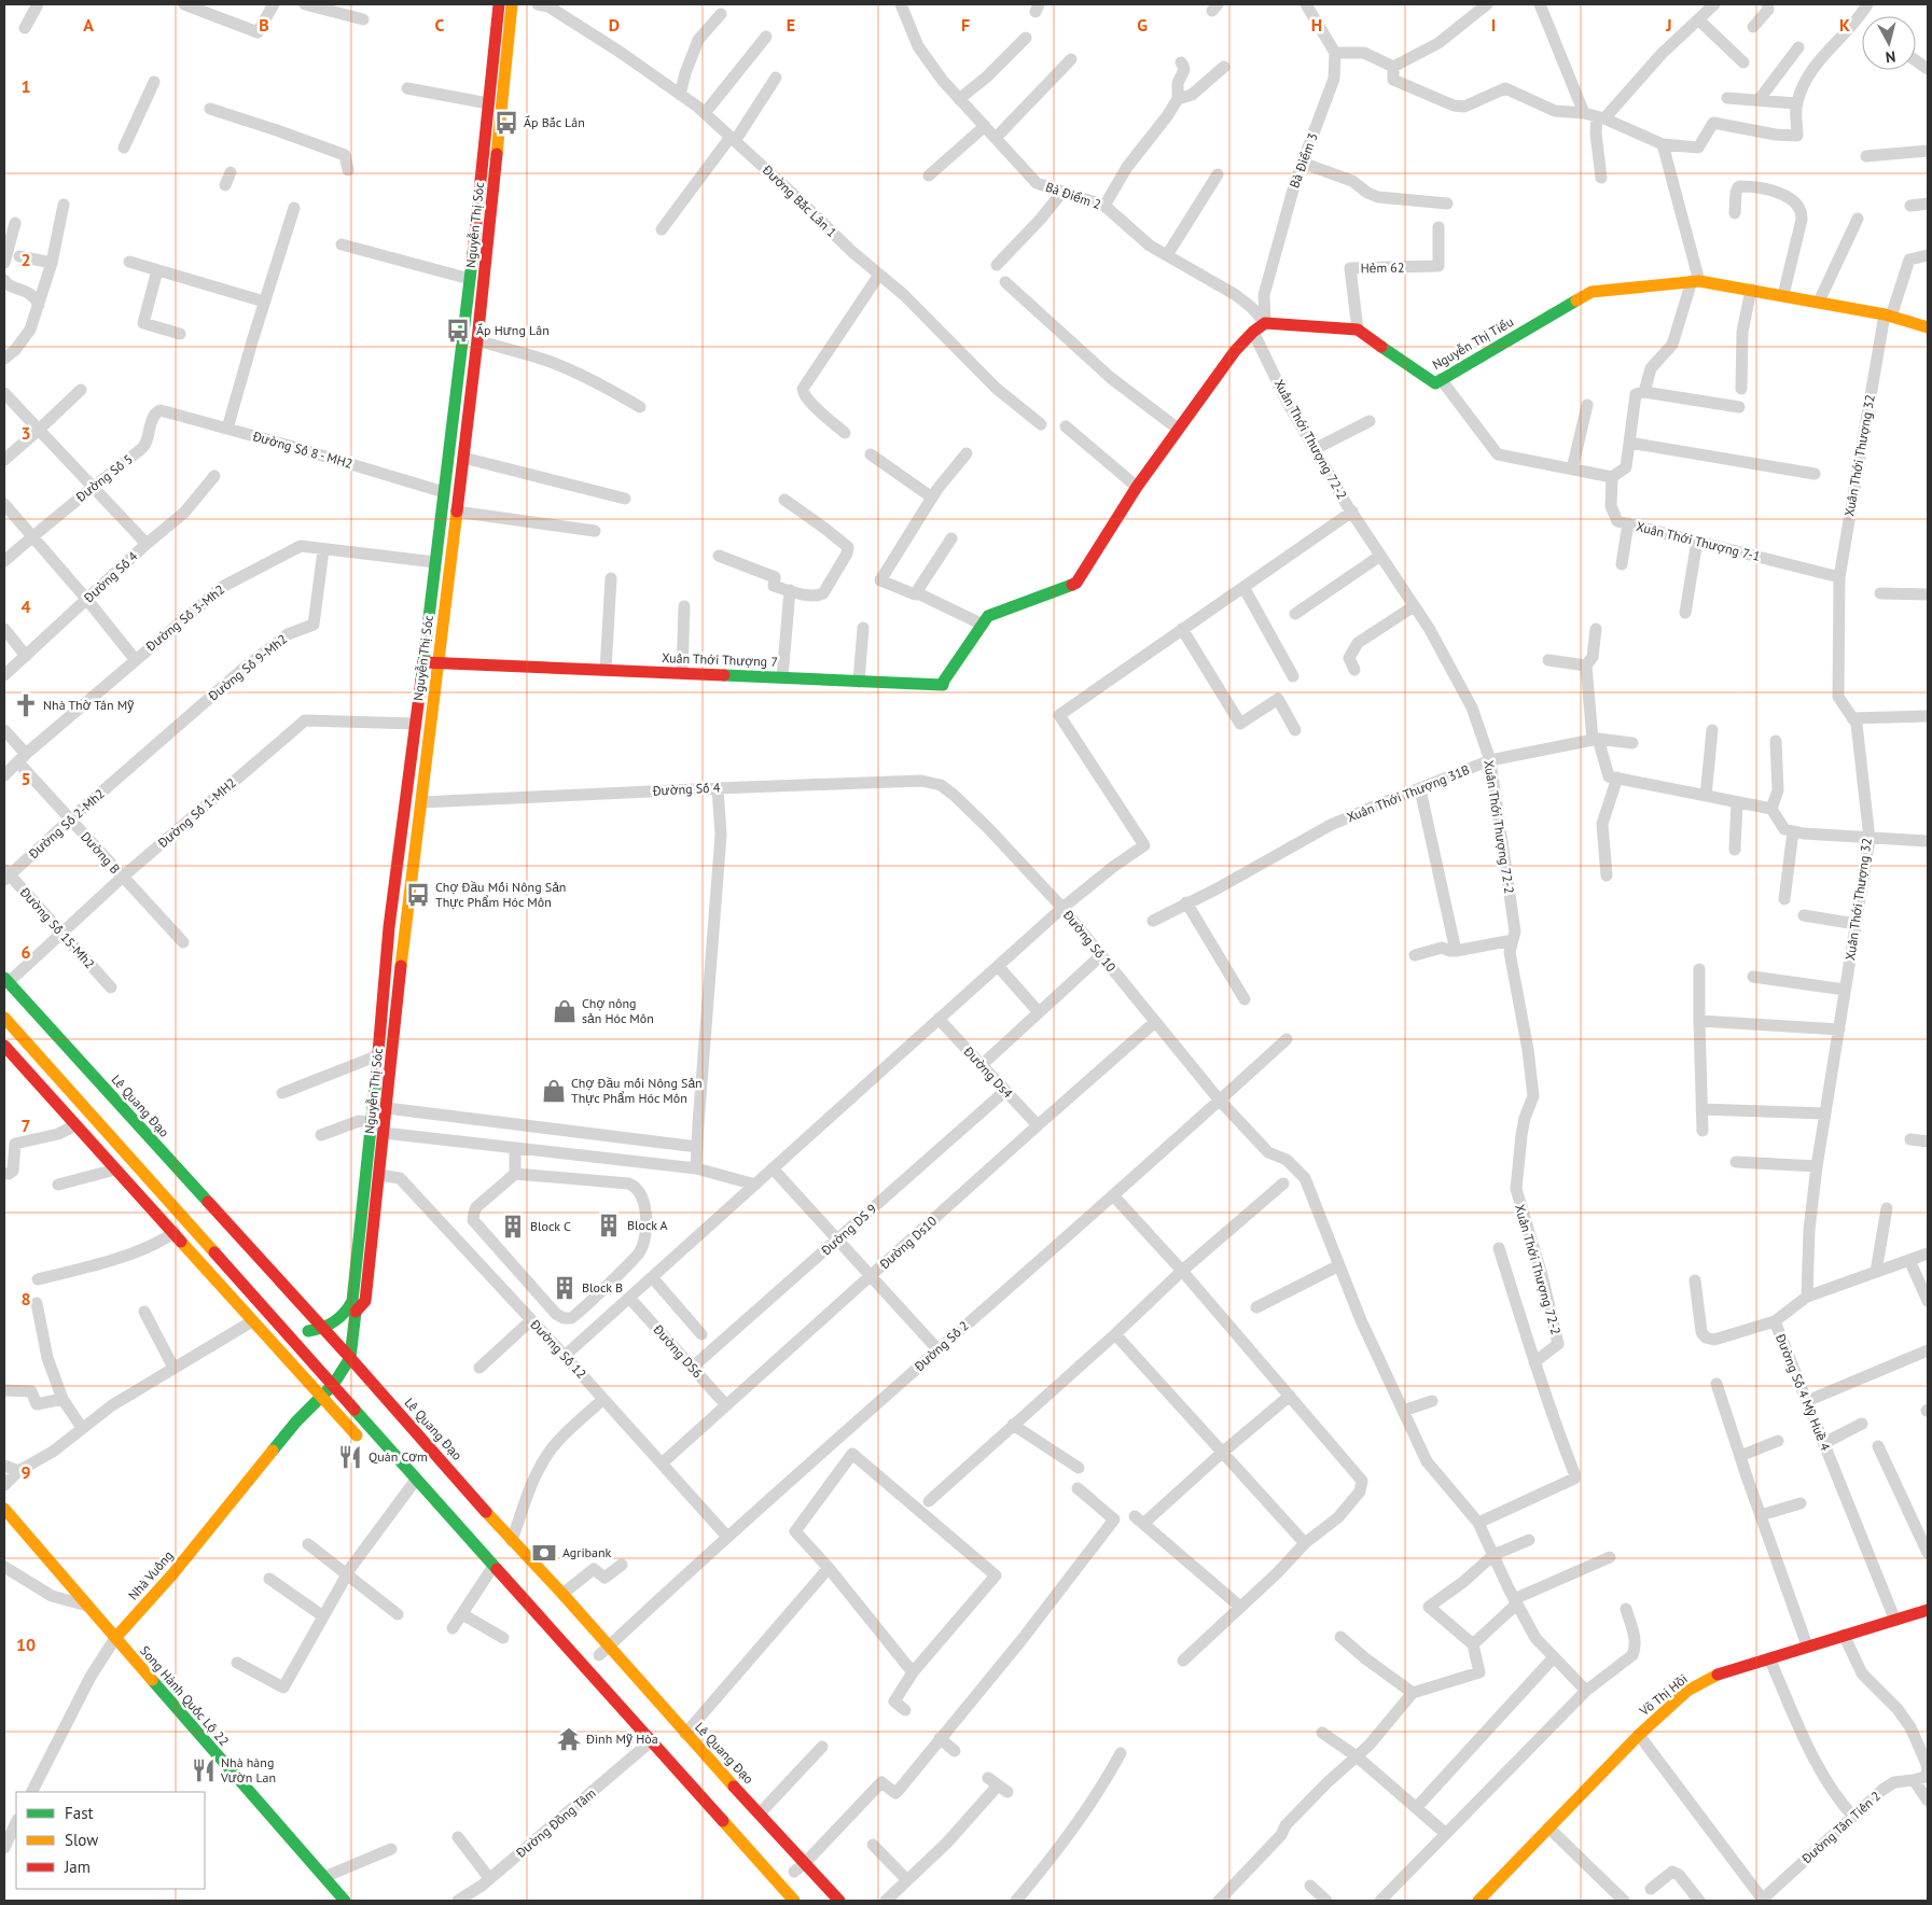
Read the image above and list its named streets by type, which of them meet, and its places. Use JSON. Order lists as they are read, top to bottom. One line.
{"streets":{"main road":["Nguyễn Thị Sóc","Nguyễn Thị Tiểu","Xuân Thới Thượng 7","Lê Quang Đạo","Nhà Vuông","Võ Thị Hồi","Song Hành Quốc Lộ 22"],"street":["Bà Điểm 3","Bà Điểm 2","Đường Bắc Lân 1","Hẻm 62","Xuân Thới Thượng 72-2","Đường Số 8 - MH2","Xuân Thới Thượng 32","Đường Số 5","Xuân Thới Thượng 7-1","Đường Số 4","Đường Số 3-Mh2","Đường Số 9-Mh2","Xuân Thới Thượng 31B","Đường Số 1-MH2","Đường Số 2-Mh2","Dường B","Đường Số 15-Mh2","Đường Số 10","Đường Ds4","Đường DS 9","Đường Ds10","Đường Số 2","Đường Số 12","Đường DS6","Đường Số 4 Mỹ Huề 4","Đường Đồng Tâm","Đường Tân Tiến 2"]},"crossings":[["Bà Điểm 3","Bà Điểm 2"],["Nguyễn Thị Sóc","Đường Số 8 - MH2"],["Nguyễn Thị Sóc","Đường Số 4"],["Nguyễn Thị Sóc","Đường Số 3-Mh2"],["Nguyễn Thị Sóc","Xuân Thới Thượng 7"],["Nguyễn Thị Sóc","Đường Số 1-MH2"],["Nguyễn Thị Sóc","Lê Quang Đạo"],["Nguyễn Thị Sóc","Đường Số 12"],["Nguyễn Thị Sóc","Nhà Vuông"],["Hẻm 62","Nguyễn Thị Tiểu"],["Nguyễn Thị Tiểu","Xuân Thới Thượng 32"],["Xuân Thới Thượng 72-2","Xuân Thới Thượng 31B"],["Đường Số 8 - MH2","Đường Số 5"],["Xuân Thới Thượng 32","Xuân Thới Thượng 7-1"],["Xuân Thới Thượng 32","Đường Số 4 Mỹ Huề 4"],["Đường Số 4","Đường Số 10"],["Đường Số 3-Mh2","Đường Số 9-Mh2"],["Đường Số 3-Mh2","Dường B"],["Đường Số 9-Mh2","Đường Số 2-Mh2"],["Đường Số 1-MH2","Dường B"],["Đường Số 1-MH2","Đường Số 15-Mh2"],["Đường Số 1-MH2","Lê Quang Đạo"],["Đường Số 2-Mh2","Dường B"],["Đường Số 2-Mh2","Đường Số 15-Mh2"],["Đường Số 10","Đường Ds10"],["Đường Số 10","Đường Số 2"],["Đường Ds4","Đường DS 9"],["Đường Ds4","Đường Ds10"],["Lê Quang Đạo","Đường Số 2"],["Đường DS 9","Đường DS6"],["Đường Ds10","Đường Số 12"],["Đường Ds10","Đường DS6"],["Đường Số 2","Đường Số 12"],["Đường Số 4 Mỹ Huề 4","Võ Thị Hồi"],["Nhà Vuông","Song Hành Quốc Lộ 22"]],"places":{"bus stop":["Ấp Bắc Lân","Ấp Hưng Lân","Chợ Đầu Mối Nông Sản Thực Phẩm Hóc Môn"],"church":["Nhà Thờ Tân Mỹ"],"shop":["Chợ nông sản Hóc Môn","Chợ Đầu mối Nông Sản Thực Phẩm Hóc Môn"],"building":["Block A","Block C","Block B"],"restaurant":["Quán Cơm","Nhà hàng Vườn Lan"],"bank":["Agribank"],"temple":["Đình Mỹ Hòa"]},"legend":["Fast","Slow","Jam"],"north":"bottom","grid":{"columns":["A","B","C","D","E","F","G","H","I","J","K"],"rows":["1","2","3","4","5","6","7","8","9","10"]}}
